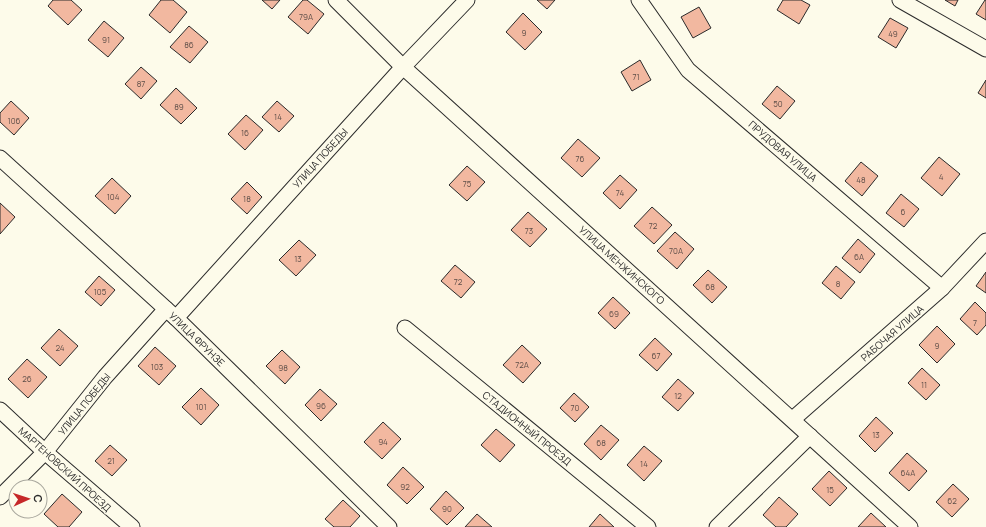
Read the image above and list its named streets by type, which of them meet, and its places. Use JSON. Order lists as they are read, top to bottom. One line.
{"streets":{"street":["ПРУДОВАЯ УЛИЦА","УЛИЦА ПОБЕДЫ","УЛИЦА МЕНЖИНСКОГО","РАБОЧАЯ УЛИЦА","УЛИЦА ФРУНЗЕ","СТАДИОННЫЙ ПРОЕЗД","МАРТЕНОВСКИЙ ПРОЕЗД"]},"crossings":[["ПРУДОВАЯ УЛИЦА","РАБОЧАЯ УЛИЦА"],["УЛИЦА ПОБЕДЫ","УЛИЦА МЕНЖИНСКОГО"],["УЛИЦА ПОБЕДЫ","УЛИЦА ФРУНЗЕ"],["УЛИЦА ПОБЕДЫ","МАРТЕНОВСКИЙ ПРОЕЗД"],["УЛИЦА МЕНЖИНСКОГО","РАБОЧАЯ УЛИЦА"]],"house_numbers":["79А","9","49","91","86","71","87","50","89","14","106","16","76","4","48","75","74","104","18","6","72","73","70А","6А","13","72","8","68","105","69","7","9","24","67","72А","103","98","26","11","12","96","101","70","13","94","68","21","14","64А","92","15","62","90"],"north":"right"}
